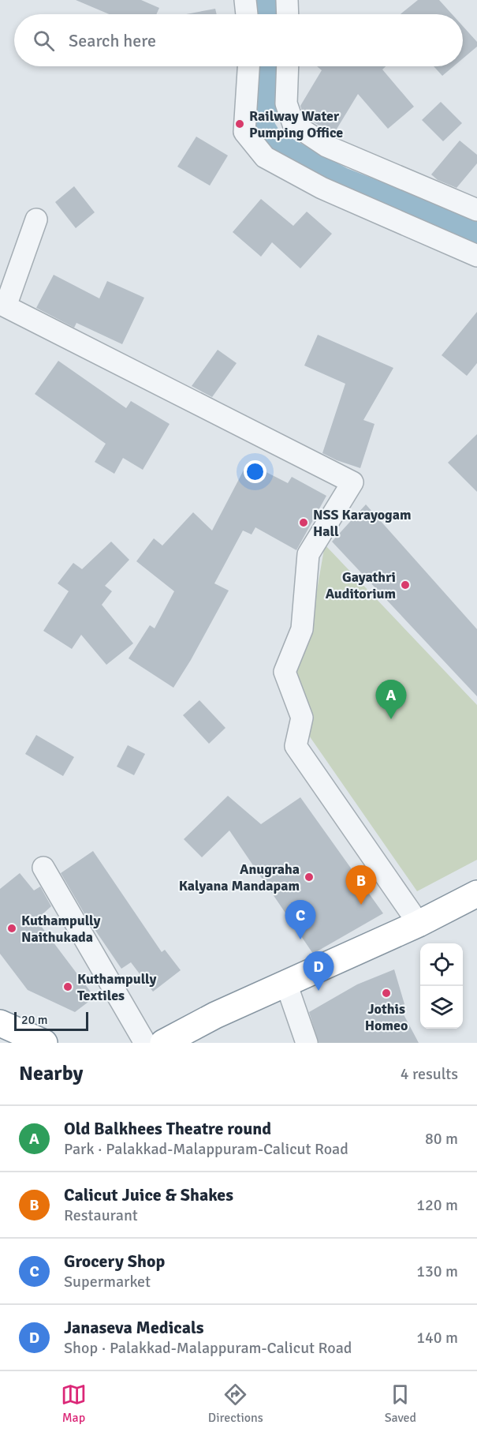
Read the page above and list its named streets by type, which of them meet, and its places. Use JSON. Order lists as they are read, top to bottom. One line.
{"places":["Railway Water Pumping Office","NSS Karayogam Hall","Gayathri Auditorium","Anugraha Kalyana Mandapam","Kuthampully Naithukada","Kuthampully Textiles","Jothis Homeo"],"scale_bar":"20 m","page":{"search":"Search here","pins":["A","B","C","D"],"scale":"20 m","heading":["Nearby","4 results"],"list":[{"mark":"A","name":"Old Balkhees Theatre round","note":"Park · Palakkad-Malappuram-Calicut Road","value":"80 m"},{"mark":"B","name":"Calicut Juice & Shakes","note":"Restaurant","value":"120 m"},{"mark":"C","name":"Grocery Shop","note":"Supermarket","value":"130 m"},{"mark":"D","name":"Janaseva Medicals","note":"Shop · Palakkad-Malappuram-Calicut Road","value":"140 m"}],"nav":["Map","Directions","Saved"]}}
